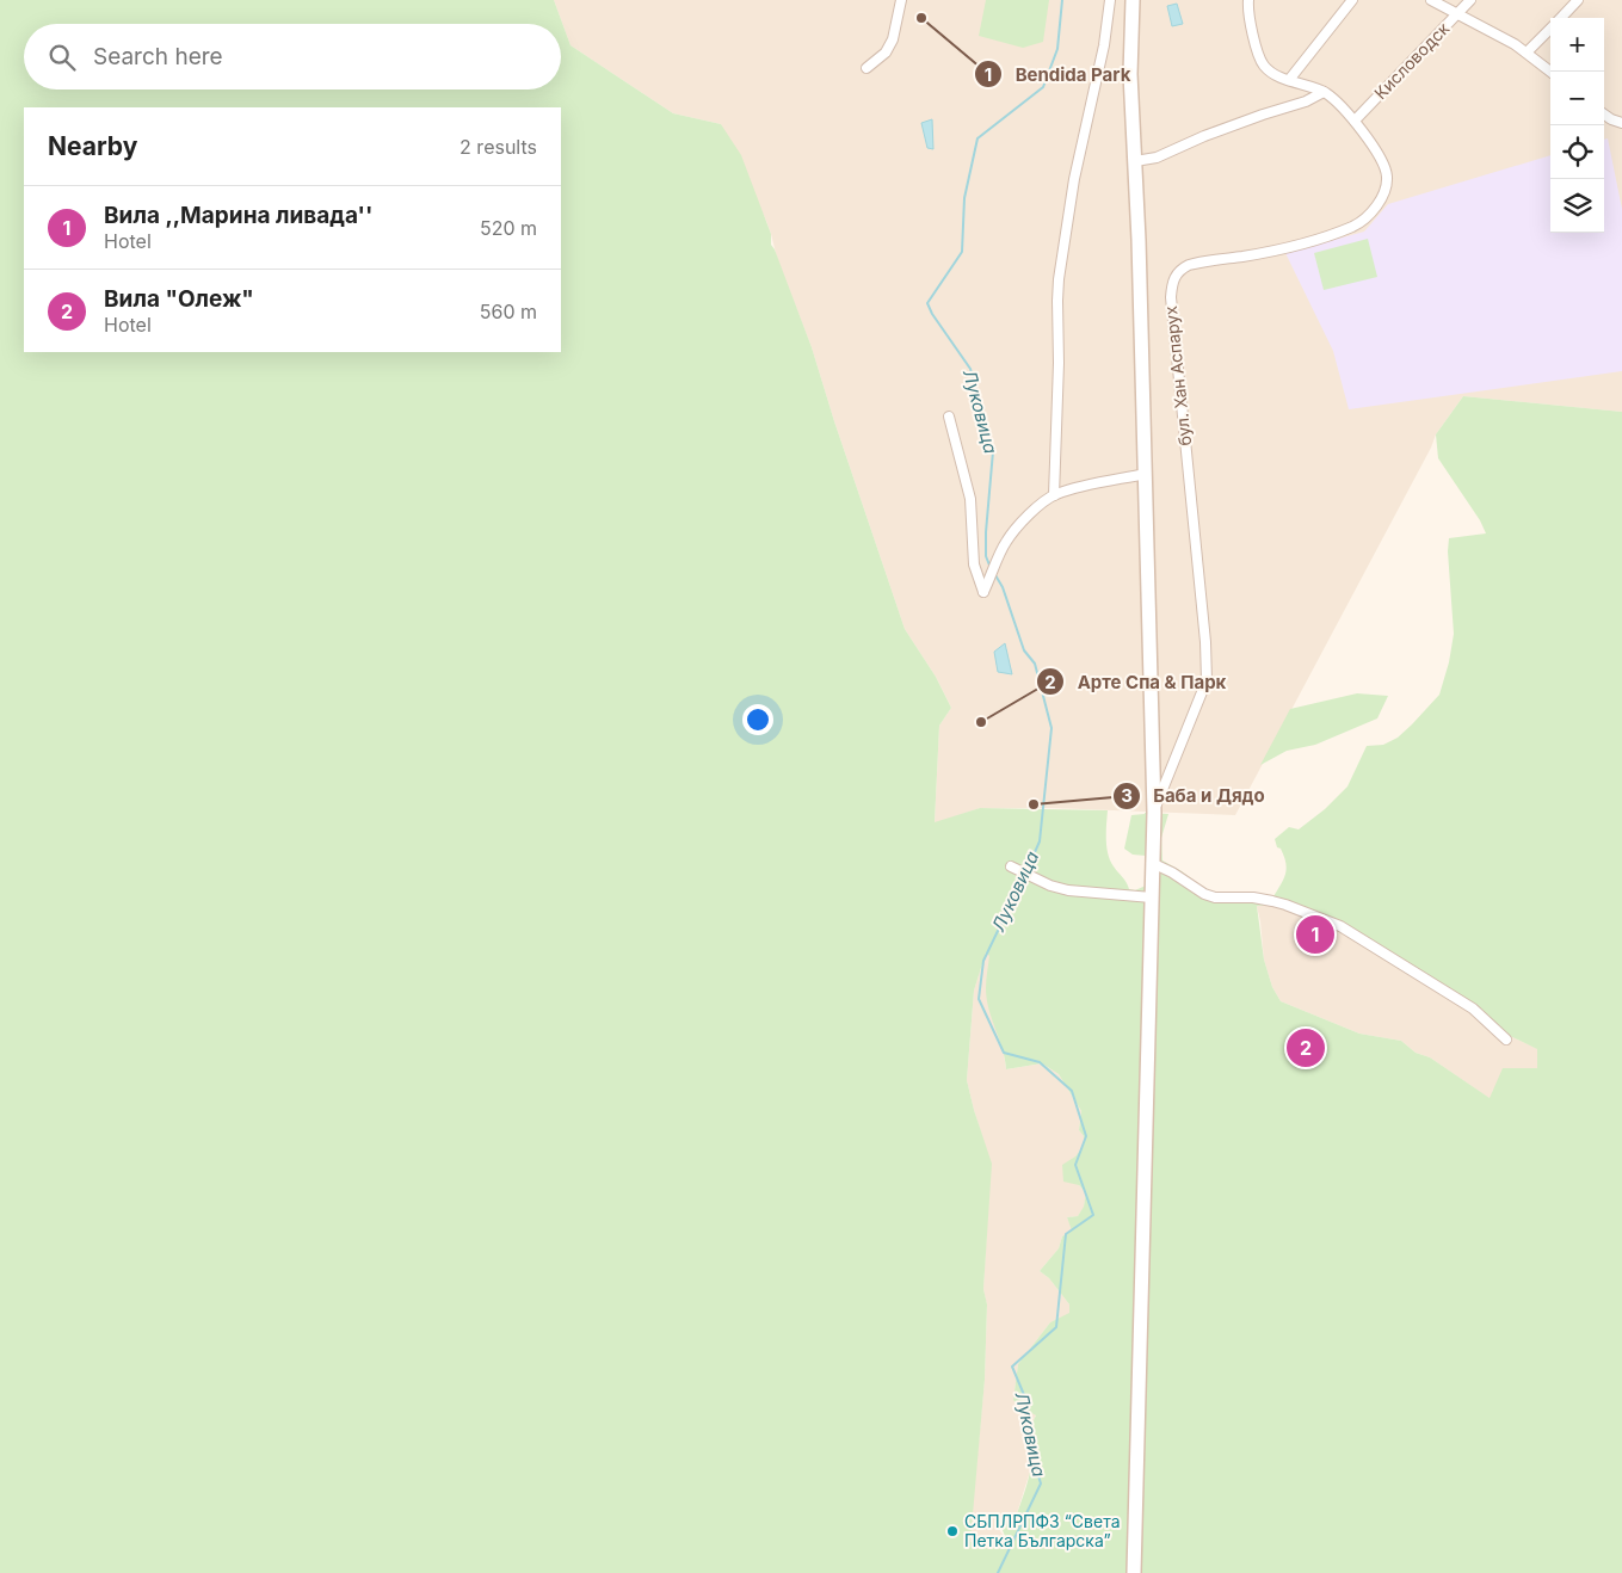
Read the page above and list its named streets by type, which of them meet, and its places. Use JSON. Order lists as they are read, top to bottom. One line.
{"streets":{"street":["Кисловодск","бул. Хан Аспарух"]},"crossings":[["Кисловодск","бул. Хан Аспарух"]],"water":["Луковица"],"places":["Bendida Park","Арте Спа & Парк","Баба и Дядо","СБПЛРПФЗ “Света Петка Българска”"],"page":{"map_buttons":["+","−"],"search":"Search here","heading":["Nearby","2 results"],"list":[{"mark":"1","name":"Вила ,,Марина ливада''","note":"Hotel","value":"520 m"},{"mark":"2","name":"Вила \"Олеж\"","note":"Hotel","value":"560 m"}],"pins":["1","2"]}}
